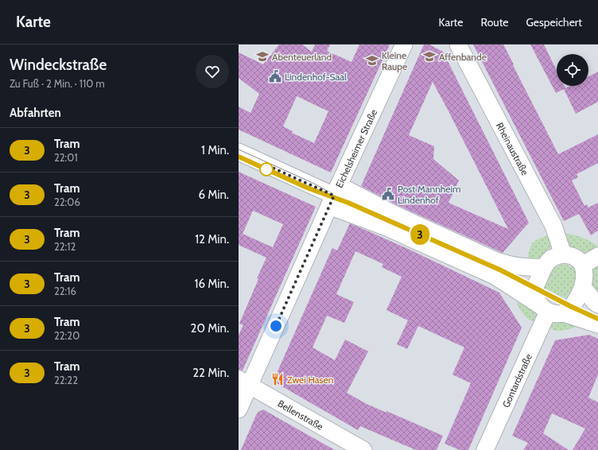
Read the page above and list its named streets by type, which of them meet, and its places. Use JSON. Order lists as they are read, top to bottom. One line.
{"streets":{"street":["Eichelsheimer Straße","Rheinaustraße","Gontardstraße","Bellenstraße"]},"crossings":[["Eichelsheimer Straße","Bellenstraße"],["Rheinaustraße","Gontardstraße"]],"places":{"school or university":["Abenteuerland","Affenbande","Kleine Raupe"],"public building":["Lindenhof-Saal","Post Mannheim Lindenhof"],"restaurant":["Zwei Hasen"]},"lines":["tram line 3"],"page":{"header":"Karte","nav":["Karte","Route","Gespeichert"],"heading":[["Windeckstraße","Zu Fuß · 2 Min. · 110 m"],"Abfahrten"],"on_map":"3","list":[{"mark":"3","name":"Tram","note":"22:01","value":"1 Min."},{"mark":"3","name":"Tram","note":"22:06","value":"6 Min."},{"mark":"3","name":"Tram","note":"22:12","value":"12 Min."},{"mark":"3","name":"Tram","note":"22:16","value":"16 Min."},{"mark":"3","name":"Tram","note":"22:20","value":"20 Min."},{"mark":"3","name":"Tram","note":"22:22","value":"22 Min."}]}}
